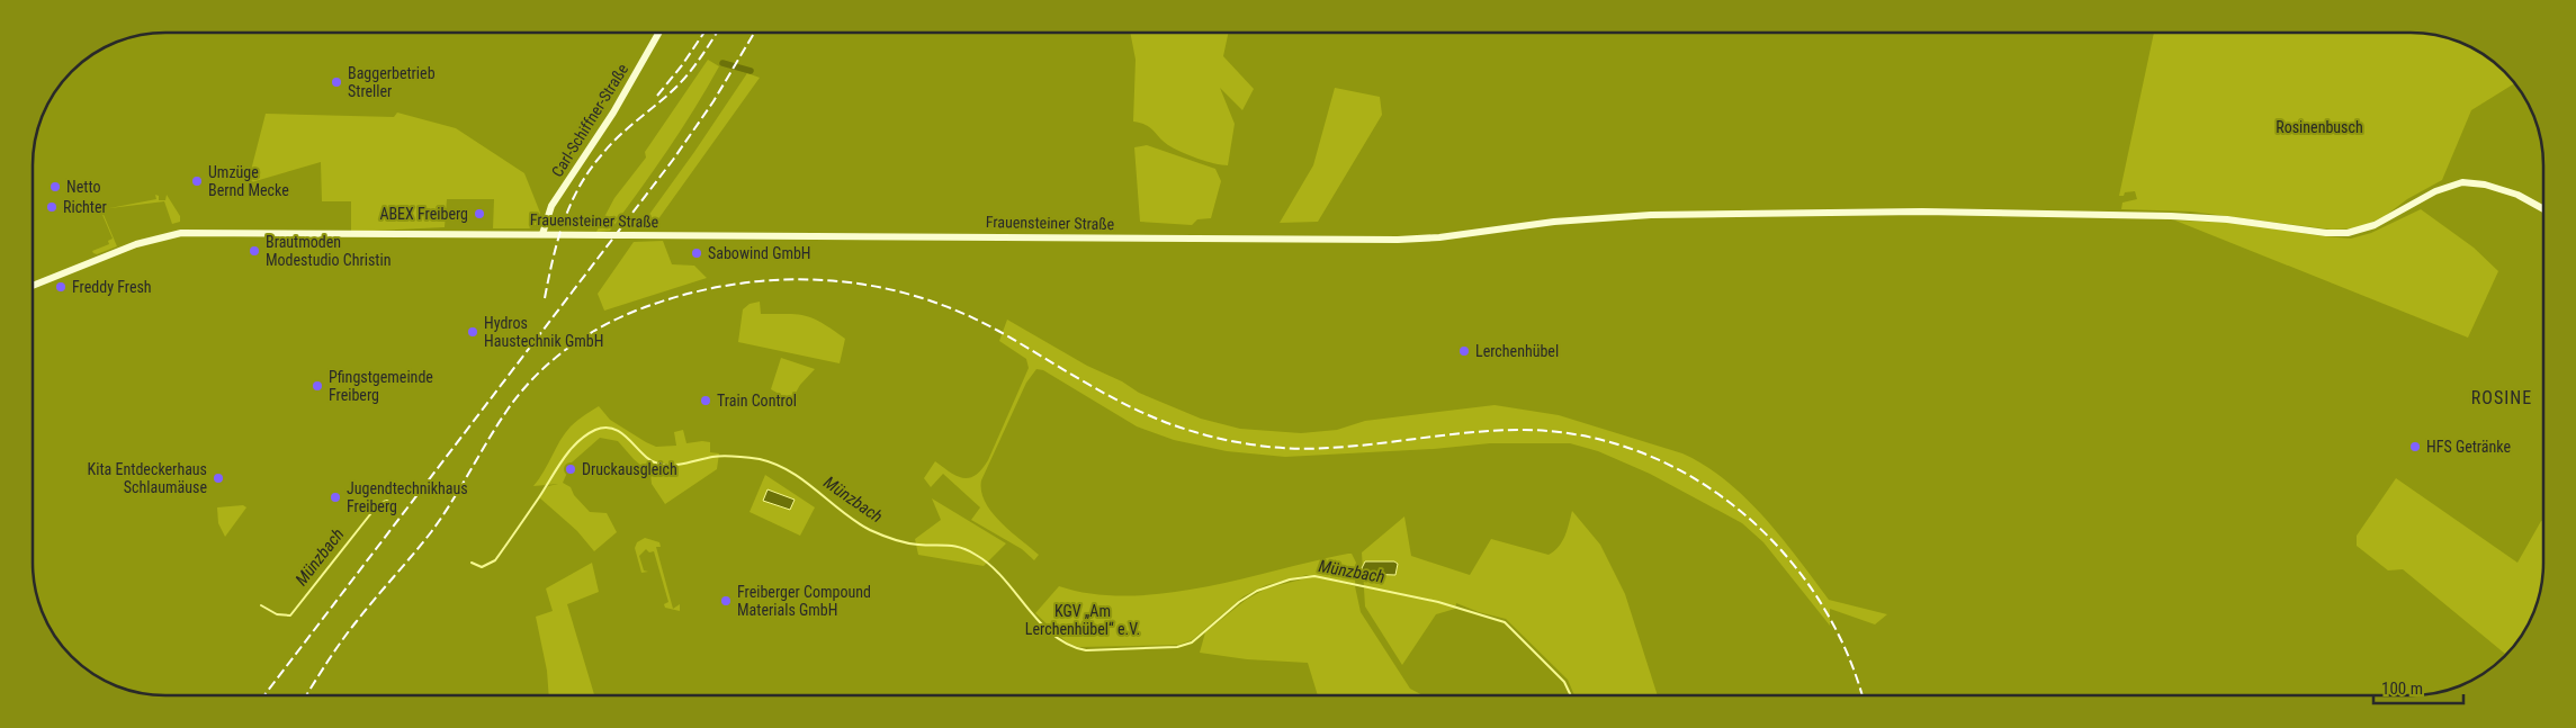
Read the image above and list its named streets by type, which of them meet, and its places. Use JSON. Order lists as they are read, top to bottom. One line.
{"streets":{"main road":["Carl-Schiffner-Straße","Frauensteiner Straße"]},"crossings":[["Carl-Schiffner-Straße","Frauensteiner Straße"]],"districts":["ROSINE"],"water":["Münzbach"],"parks":["Rosinenbusch","KGV „Am Lerchenhübel“ e.V."],"places":["Baggerbetrieb Streller","Umzüge Bernd Mecke","Netto","Richter","ABEX Freiberg","Brautmoden Modestudio Christin","Sabowind GmbH","Freddy Fresh","Hydros Haustechnik GmbH","Lerchenhübel","Pfingstgemeinde Freiberg","Train Control","HFS Getränke","Druckausgleich","Kita Entdeckerhaus Schlaumäuse","Jugendtechnikhaus Freiberg","Freiberger Compound Materials GmbH"],"scale_bar":"100 m"}
